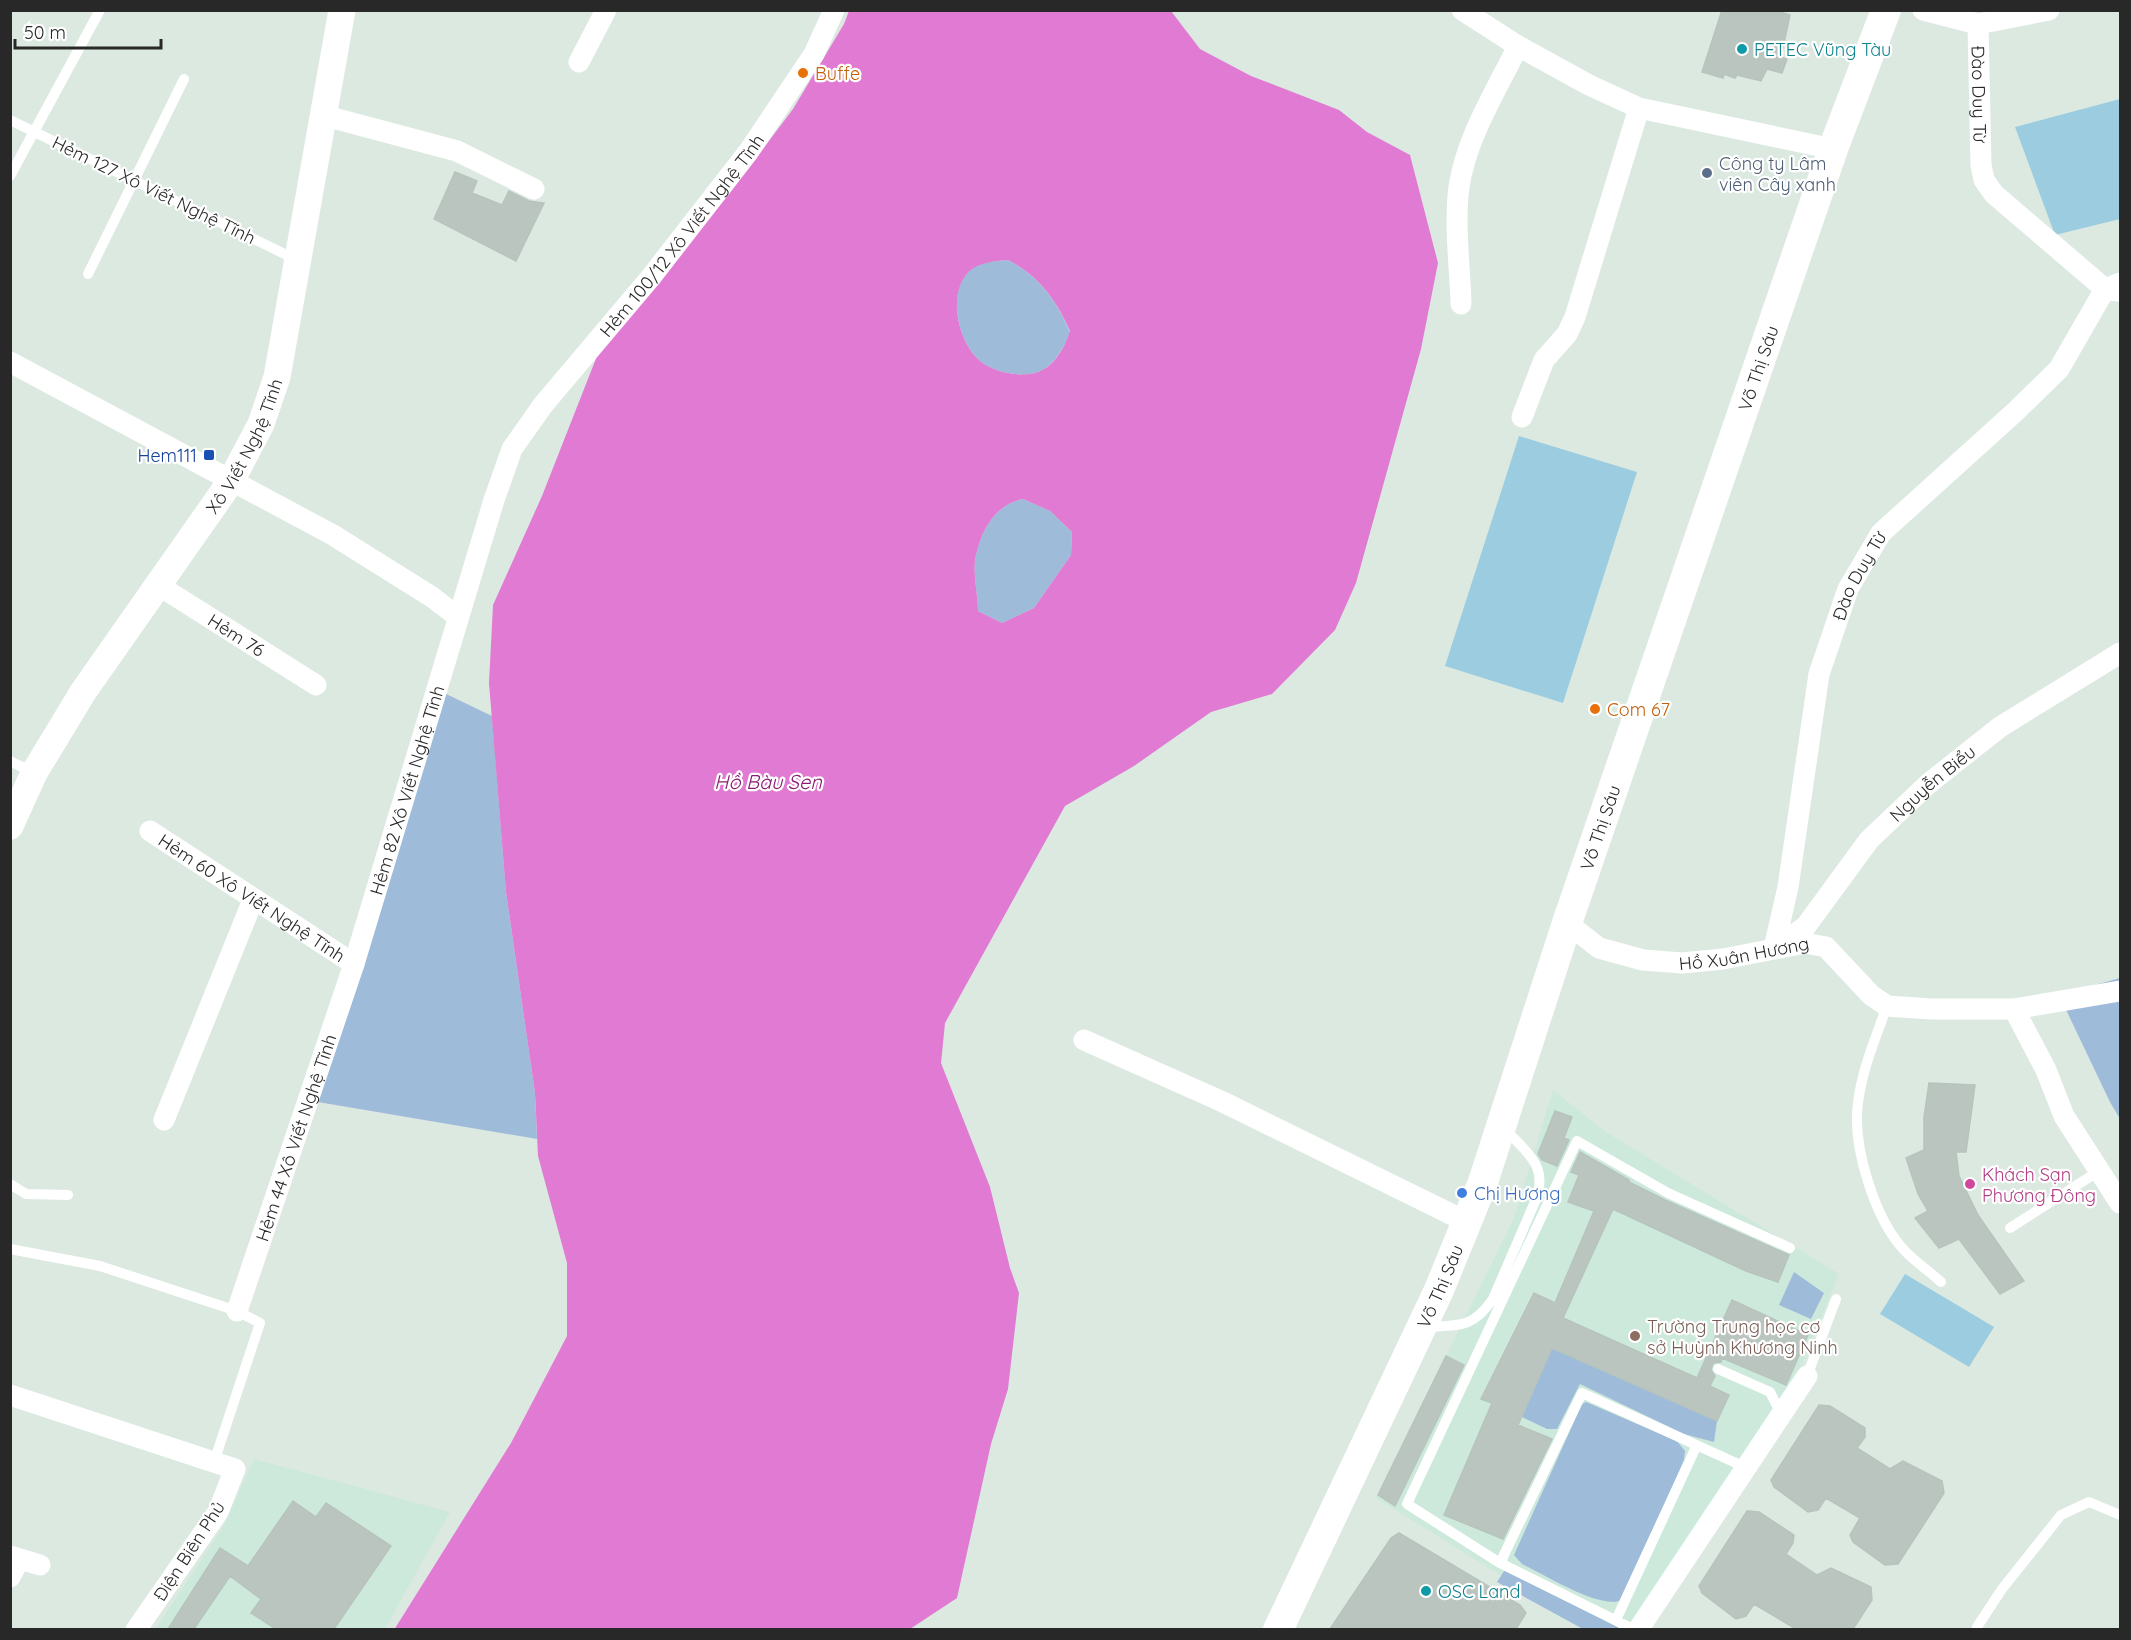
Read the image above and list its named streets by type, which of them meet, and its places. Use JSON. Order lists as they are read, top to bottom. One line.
{"streets":{"main road":["Võ Thị Sáu"],"street":["Đào Duy Từ","Hẻm 100/12 Xô Viết Nghệ Tĩnh","Xô Viết Nghệ Tĩnh","Hẻm 76","Nguyễn Biểu","Hẻm 82 Xô Viết Nghệ Tĩnh","Hẻm 60 Xô Viết Nghệ Tĩnh","Hồ Xuân Hương","Hẻm 44 Xô Viết Nghệ Tĩnh","Điện Biên Phủ"],"lane":["Hẻm 127 Xô Viết Nghệ Tĩnh"]},"crossings":[["Đào Duy Từ","Nguyễn Biểu"],["Đào Duy Từ","Hồ Xuân Hương"],["Hẻm 127 Xô Viết Nghệ Tĩnh","Xô Viết Nghệ Tĩnh"],["Hẻm 100/12 Xô Viết Nghệ Tĩnh","Hẻm 82 Xô Viết Nghệ Tĩnh"],["Võ Thị Sáu","Hồ Xuân Hương"],["Xô Viết Nghệ Tĩnh","Hẻm 76"],["Nguyễn Biểu","Hồ Xuân Hương"],["Hẻm 82 Xô Viết Nghệ Tĩnh","Hẻm 60 Xô Viết Nghệ Tĩnh"],["Hẻm 82 Xô Viết Nghệ Tĩnh","Hẻm 44 Xô Viết Nghệ Tĩnh"],["Hẻm 60 Xô Viết Nghệ Tĩnh","Hẻm 44 Xô Viết Nghệ Tĩnh"]],"water":["Hồ Bàu Sen"],"places":{"other":["PETEC Vũng Tàu","Buffe","Công ty Lâm viên Cây xanh","Com 67","Khách Sạn Phương Đông","Chị Hương","Trường Trung học cơ sở Huỳnh Khương Ninh","OSC Land"],"transit":["Hem111"]},"scale_bar":"50 m"}
